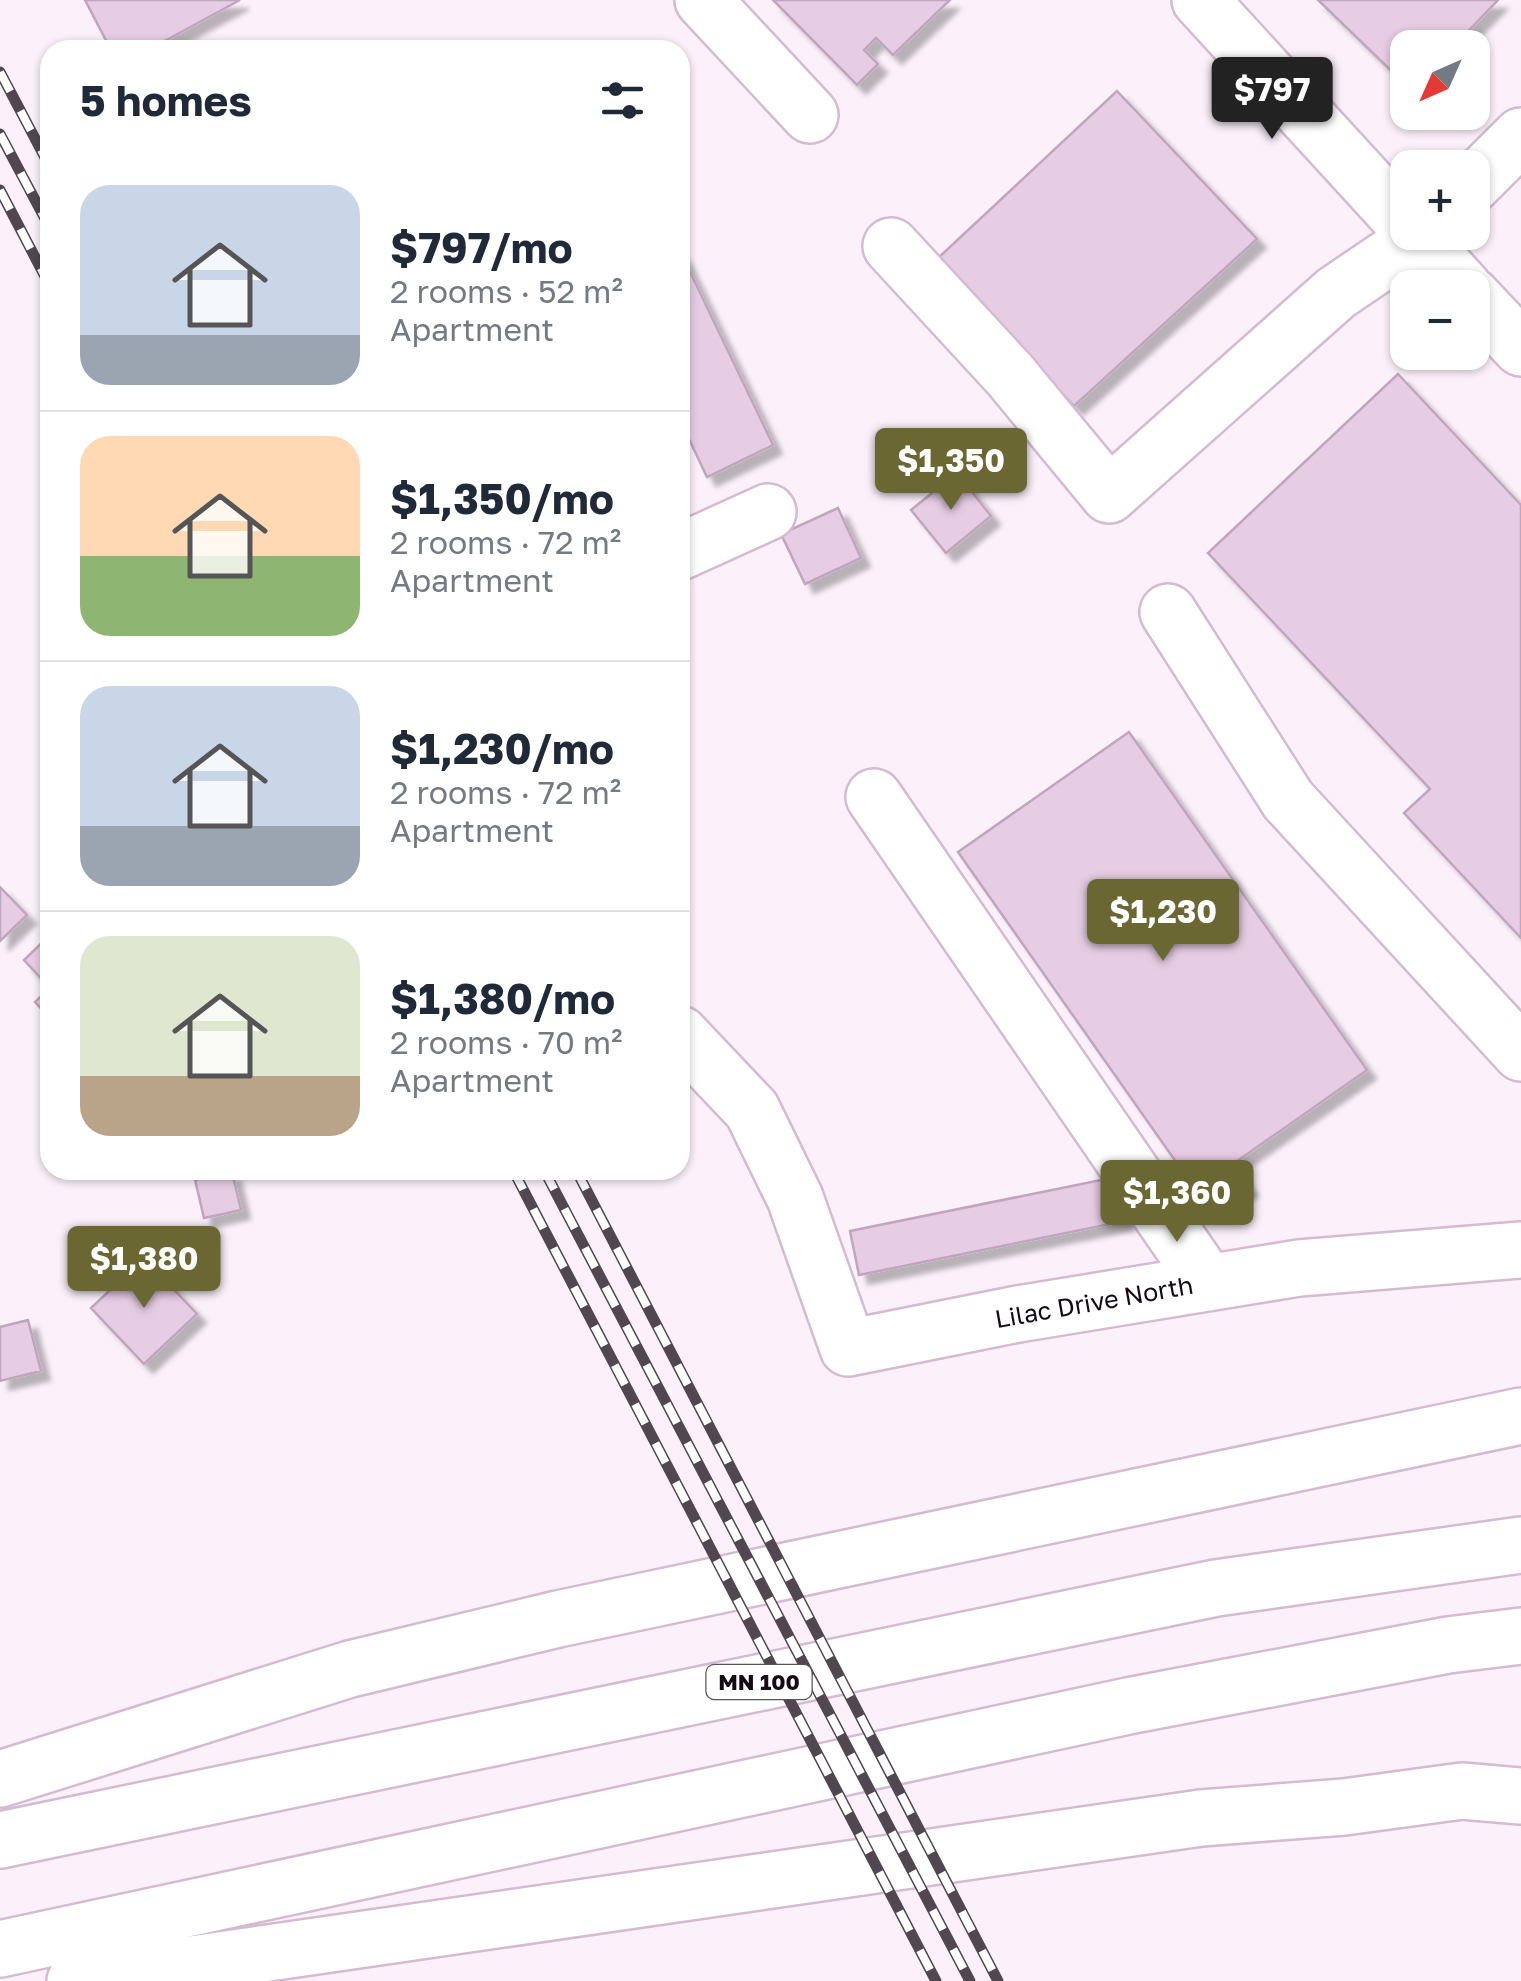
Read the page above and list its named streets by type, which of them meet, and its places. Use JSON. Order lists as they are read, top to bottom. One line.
{"streets":{"main road":["Lilac Drive North","MN 100"]},"north":"bottom left","page":{"map_buttons":["+","−"],"heading":"5 homes","price":["$797","$1,350","$1,230","$1,360","$1,380"],"list":[{"name":"$797/mo","note":"2 rooms · 52 m² · Apartment"},{"name":"$1,350/mo","note":"2 rooms · 72 m² · Apartment"},{"name":"$1,230/mo","note":"2 rooms · 72 m² · Apartment"},{"name":"$1,380/mo","note":"2 rooms · 70 m² · Apartment"}]}}
